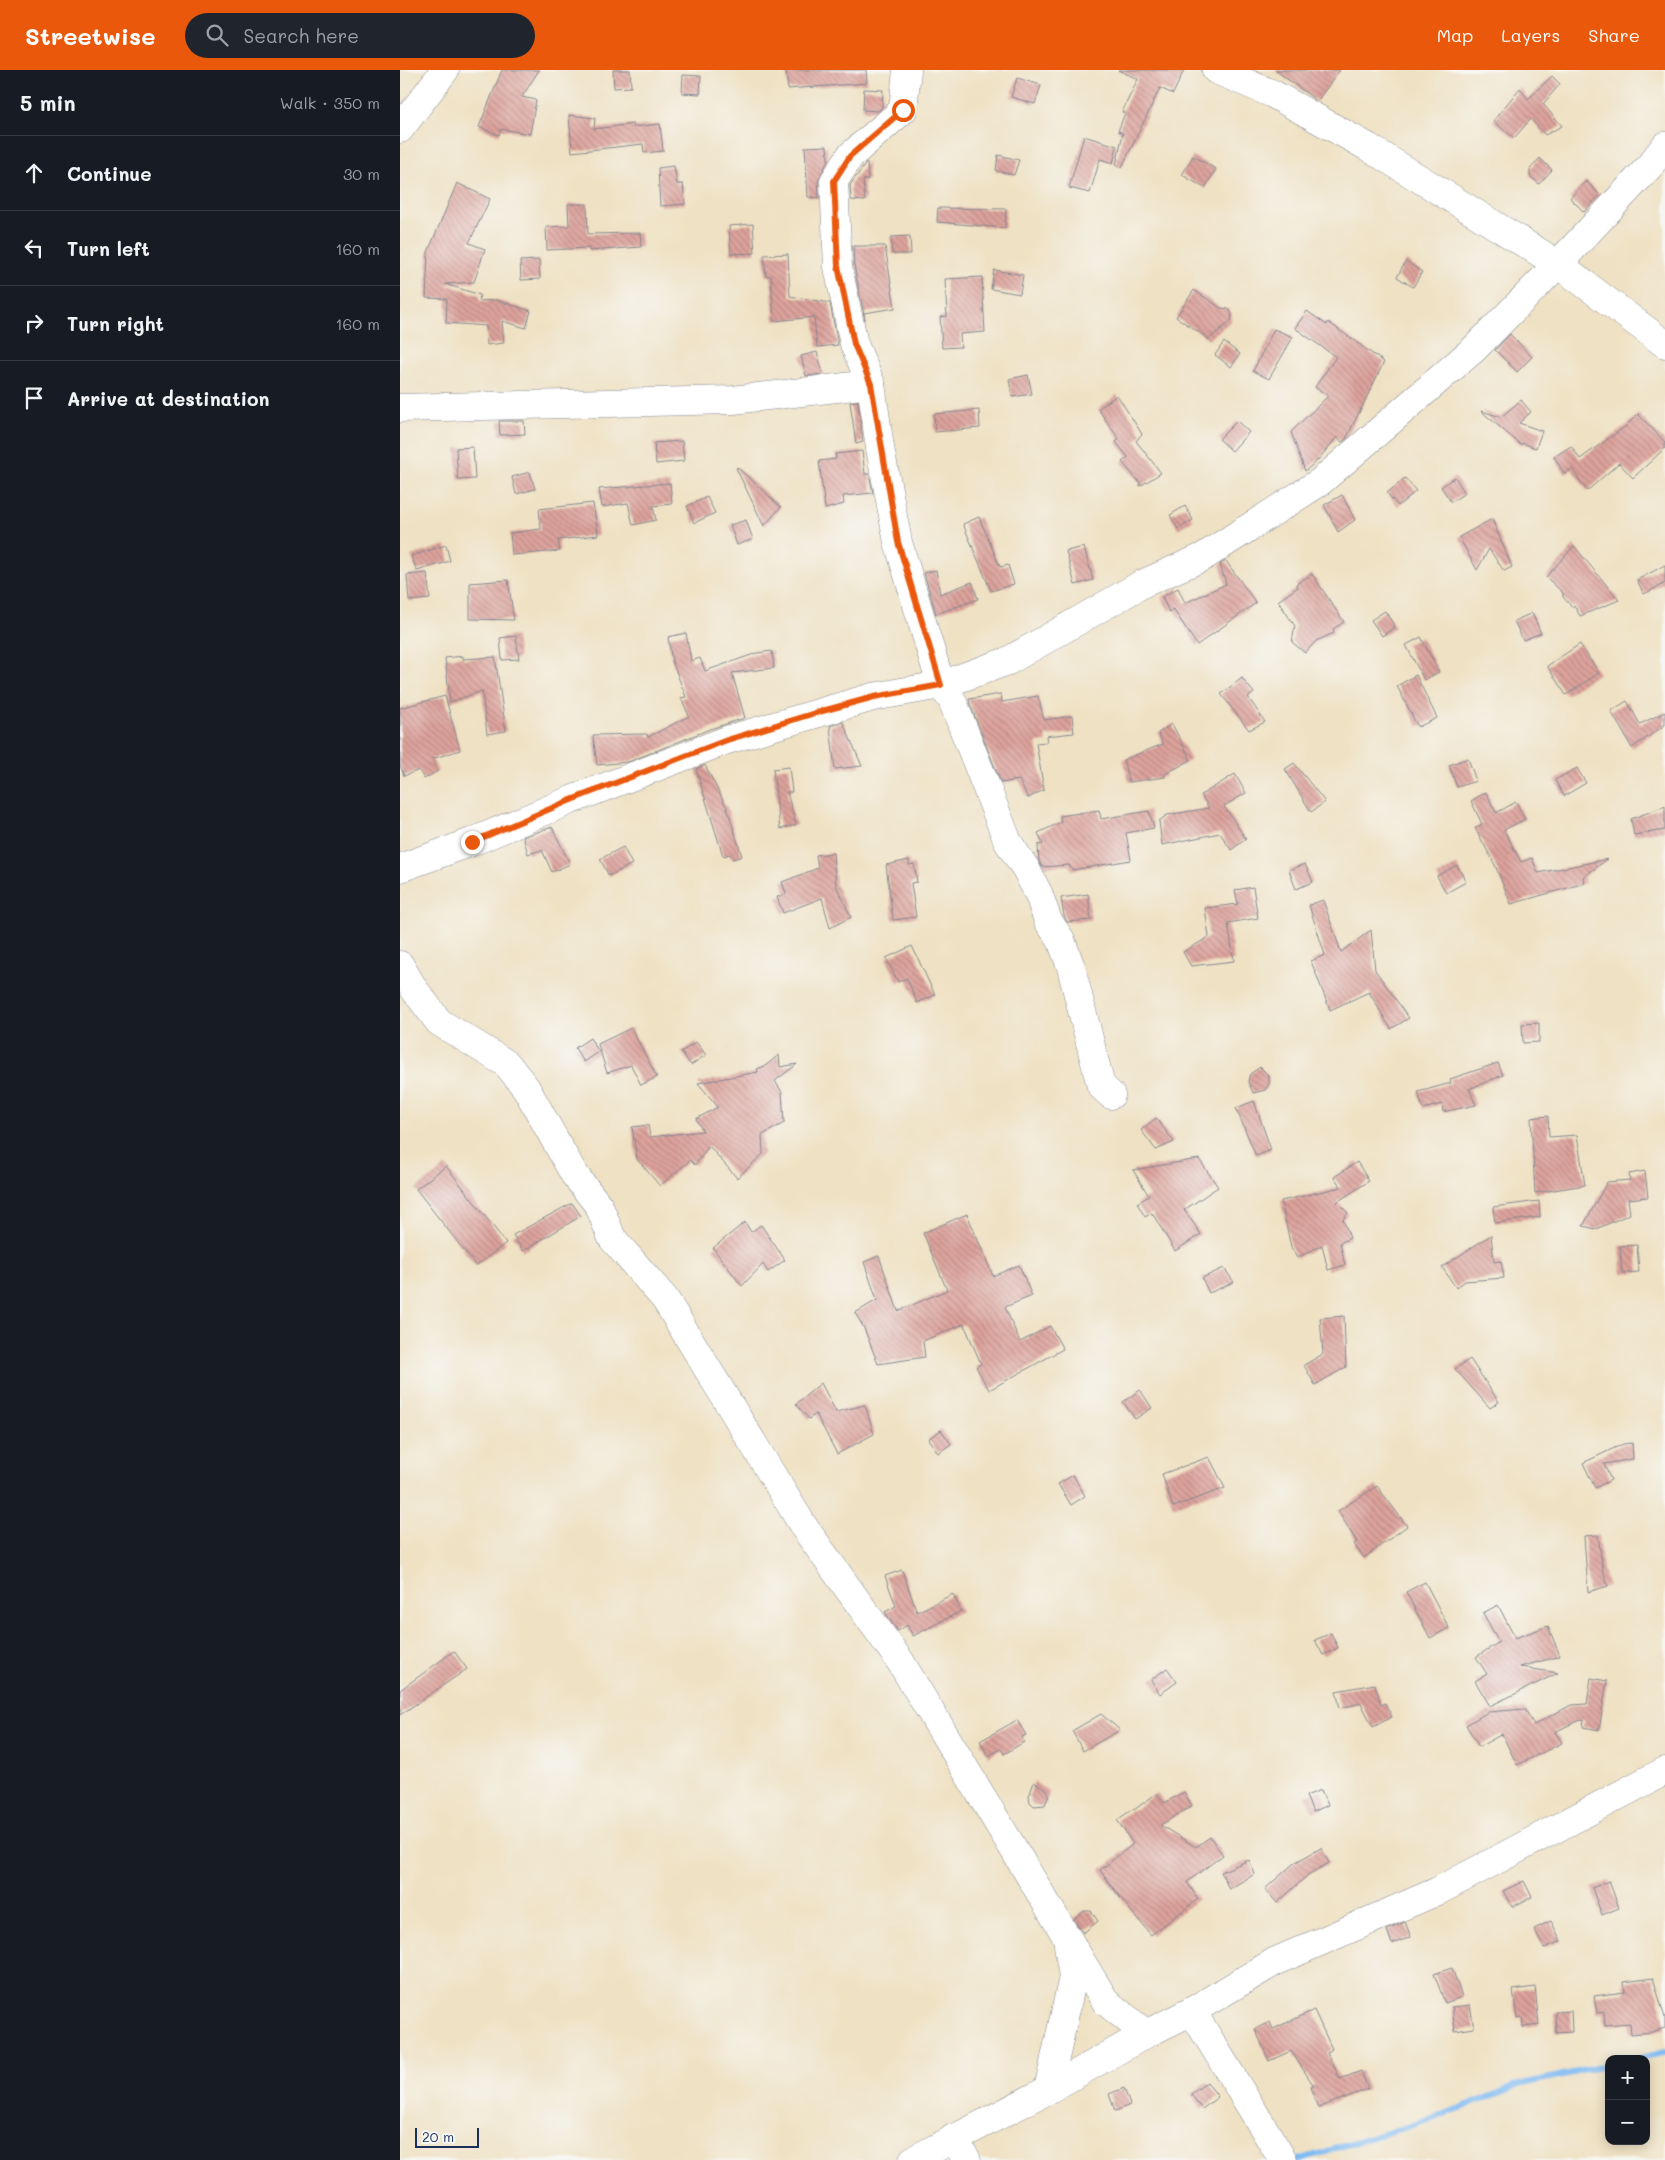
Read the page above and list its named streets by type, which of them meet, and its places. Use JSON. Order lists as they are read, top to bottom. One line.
{"scale_bar":"20 m","page":{"header":"Streetwise","search":"Search here","nav":["Map","Layers","Share"],"heading":["5 min","Walk · 350 m"],"list":[["Continue","30 m"],["Turn left","160 m"],["Turn right","160 m"],"Arrive at destination"],"map_buttons":["+","−"],"scale":"20 m"}}
